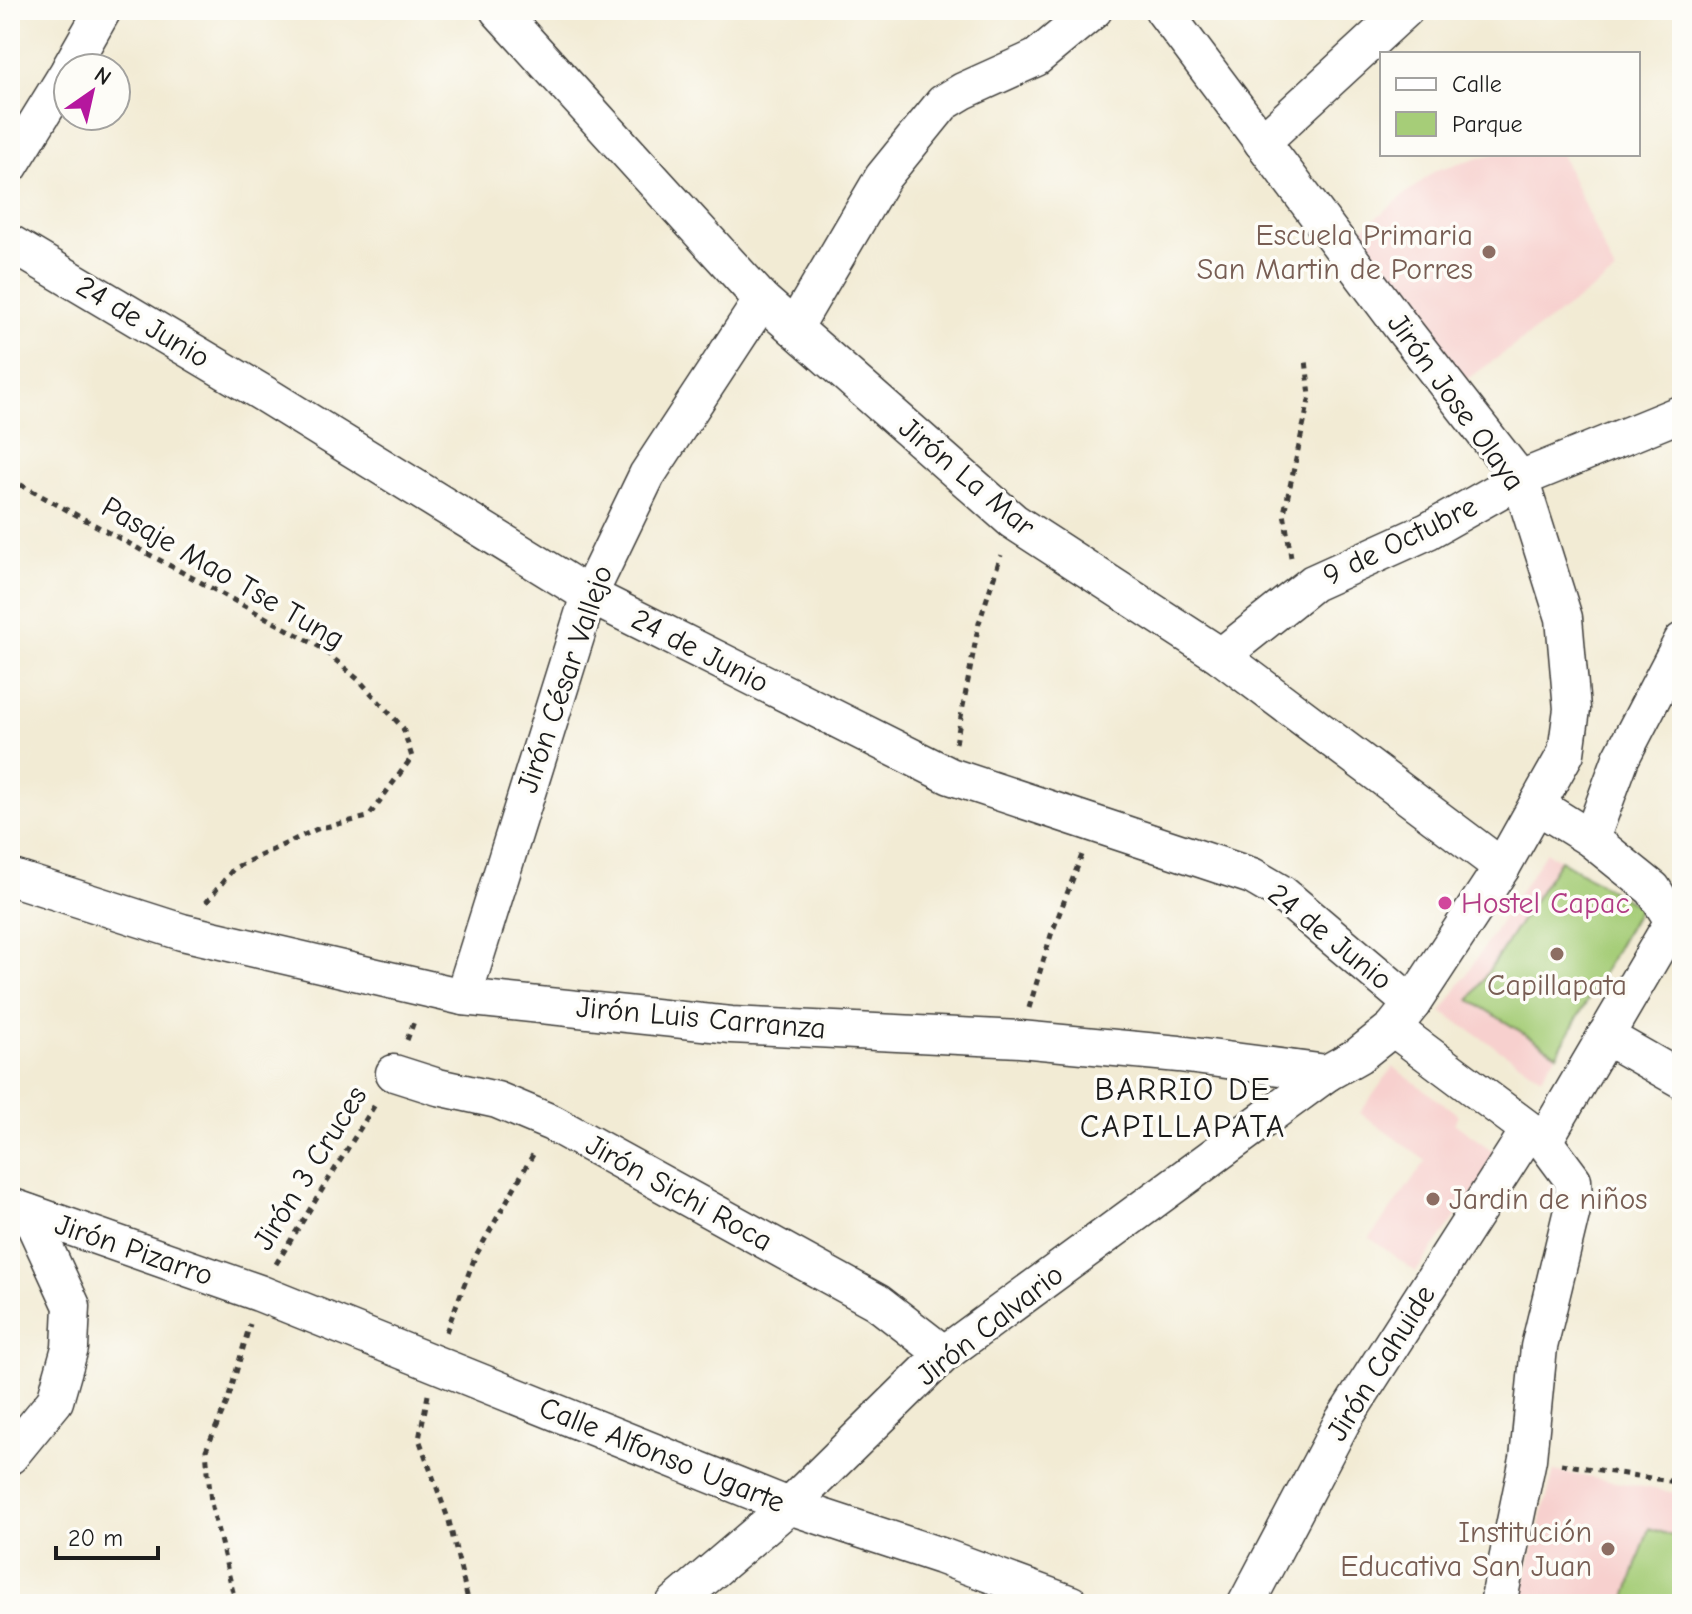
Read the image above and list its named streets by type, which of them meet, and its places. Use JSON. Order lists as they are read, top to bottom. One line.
{"streets":{"street":["24 de Junio","Jirón Jose Olaya","Jirón La Mar","9 de Octubre","Jirón César Vallejo","Jirón Luis Carranza","Jirón Sichi Roca","Jirón Pizarro","Jirón Calvario","Jirón Cahuide","Calle Alfonso Ugarte"],"path":["Pasaje Mao Tse Tung","Jirón 3 Cruces"]},"crossings":[["24 de Junio","Jirón César Vallejo"],["24 de Junio","Jirón Cahuide"],["Jirón Jose Olaya","9 de Octubre"],["Jirón La Mar","9 de Octubre"],["Jirón La Mar","Jirón César Vallejo"],["Pasaje Mao Tse Tung","Jirón Luis Carranza"],["Jirón César Vallejo","Jirón Luis Carranza"],["Jirón Luis Carranza","Jirón 3 Cruces"],["Jirón Luis Carranza","Jirón Calvario"],["Jirón 3 Cruces","Jirón Sichi Roca"],["Jirón 3 Cruces","Jirón Pizarro"],["Jirón 3 Cruces","Calle Alfonso Ugarte"],["Jirón Sichi Roca","Jirón Calvario"],["Jirón Pizarro","Calle Alfonso Ugarte"],["Jirón Calvario","Calle Alfonso Ugarte"]],"districts":["BARRIO DE CAPILLAPATA"],"places":["Escuela Primaria San Martin de Porres","Hostel Capac","Capillapata","Jardin de niños","Institución Educativa San Juan"],"legend":["Calle","Parque"],"scale_bar":"20 m","north":"top right"}
